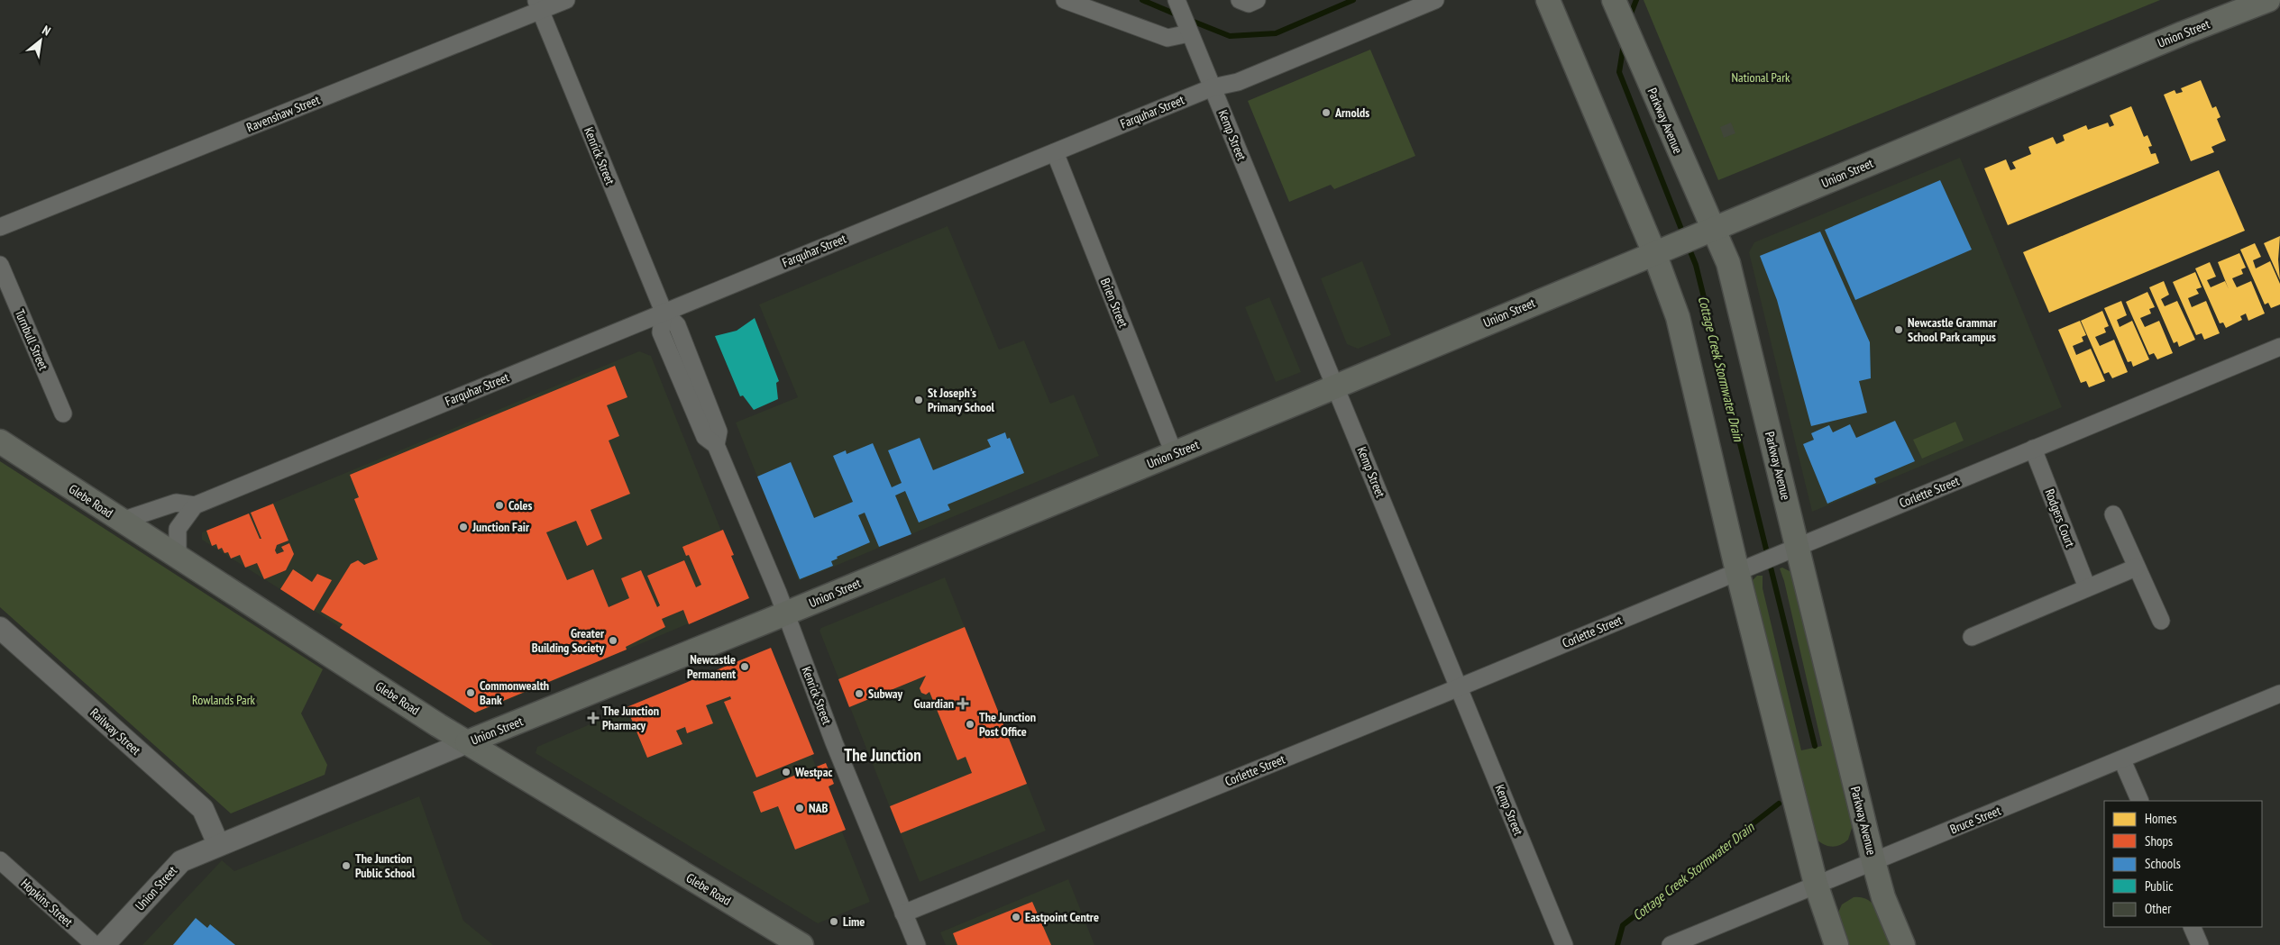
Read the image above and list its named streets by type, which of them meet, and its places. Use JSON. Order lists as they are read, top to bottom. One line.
{"streets":{"main road":["Union Street","Parkway Avenue","Glebe Road"],"street":["Farquhar Street","Ravenshaw Street","Kemp Street","Kenrick Street","Brien Street","Turnbull Street","Corlette Street","Rodgers Court","Railway Street","Bruce Street","Hopkins Street"]},"crossings":[["Union Street","Parkway Avenue"],["Union Street","Kemp Street"],["Union Street","Kenrick Street"],["Union Street","Brien Street"],["Union Street","Glebe Road"],["Union Street","Railway Street"],["Farquhar Street","Kemp Street"],["Farquhar Street","Kenrick Street"],["Farquhar Street","Brien Street"],["Farquhar Street","Glebe Road"],["Ravenshaw Street","Kenrick Street"],["Parkway Avenue","Corlette Street"],["Parkway Avenue","Bruce Street"],["Kemp Street","Corlette Street"],["Kenrick Street","Corlette Street"],["Corlette Street","Rodgers Court"]],"districts":["The Junction"],"water":["Cottage Creek Stormwater Drain"],"parks":["National Park","Rowlands Park"],"places":{"other":["Arnolds","Newcastle Grammar School Park campus","St Joseph's Primary School","Coles","Junction Fair","Greater Building Society","Newcastle Permanent","Commonwealth Bank","Subway","The Junction Post Office","Westpac","NAB","The Junction Public School","Eastpoint Centre","Lime"],"health":["Guardian","The Junction Pharmacy"]},"legend":["Homes","Shops","Schools","Public","Other"],"north":"top right"}
